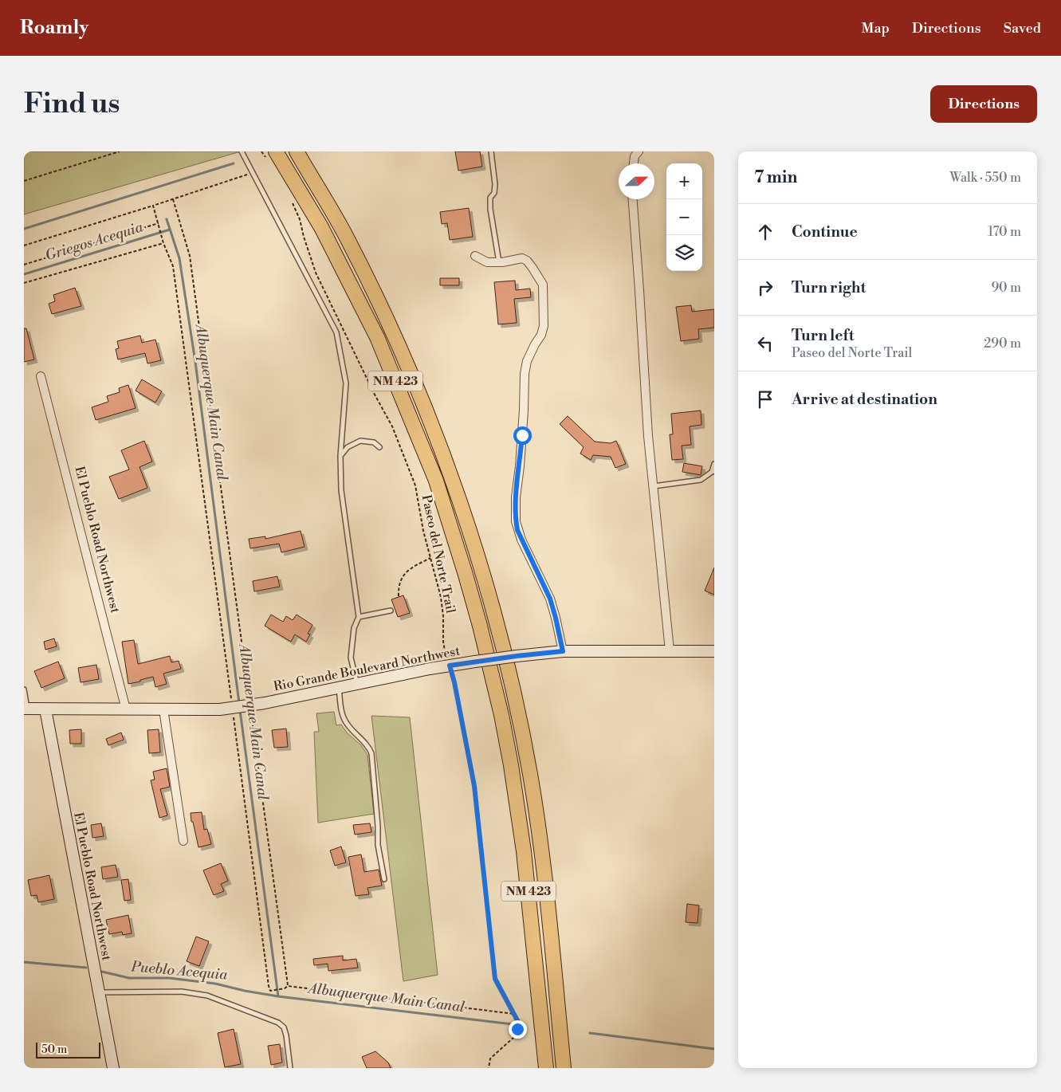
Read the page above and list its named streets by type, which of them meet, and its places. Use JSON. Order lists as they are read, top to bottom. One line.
{"streets":{"highway":["NM 423"],"street":["El Pueblo Road Northwest","Rio Grande Boulevard Northwest"],"path":["Paseo del Norte Trail"]},"crossings":[["El Pueblo Road Northwest","Rio Grande Boulevard Northwest"],["Paseo del Norte Trail","Rio Grande Boulevard Northwest"]],"water":["Griegos Acequia","Albuquerque Main Canal","Pueblo Acequia"],"scale_bar":"50 m","north":"right","page":{"header":"Roamly","nav":["Map","Directions","Saved"],"buttons":"Directions","title":"Find us","heading":["7 min","Walk · 550 m"],"map_buttons":["+","−"],"list":[["Continue","170 m"],["Turn right","90 m"],["Turn left","Paseo del Norte Trail","290 m"],"Arrive at destination"],"scale":"50 m"}}
